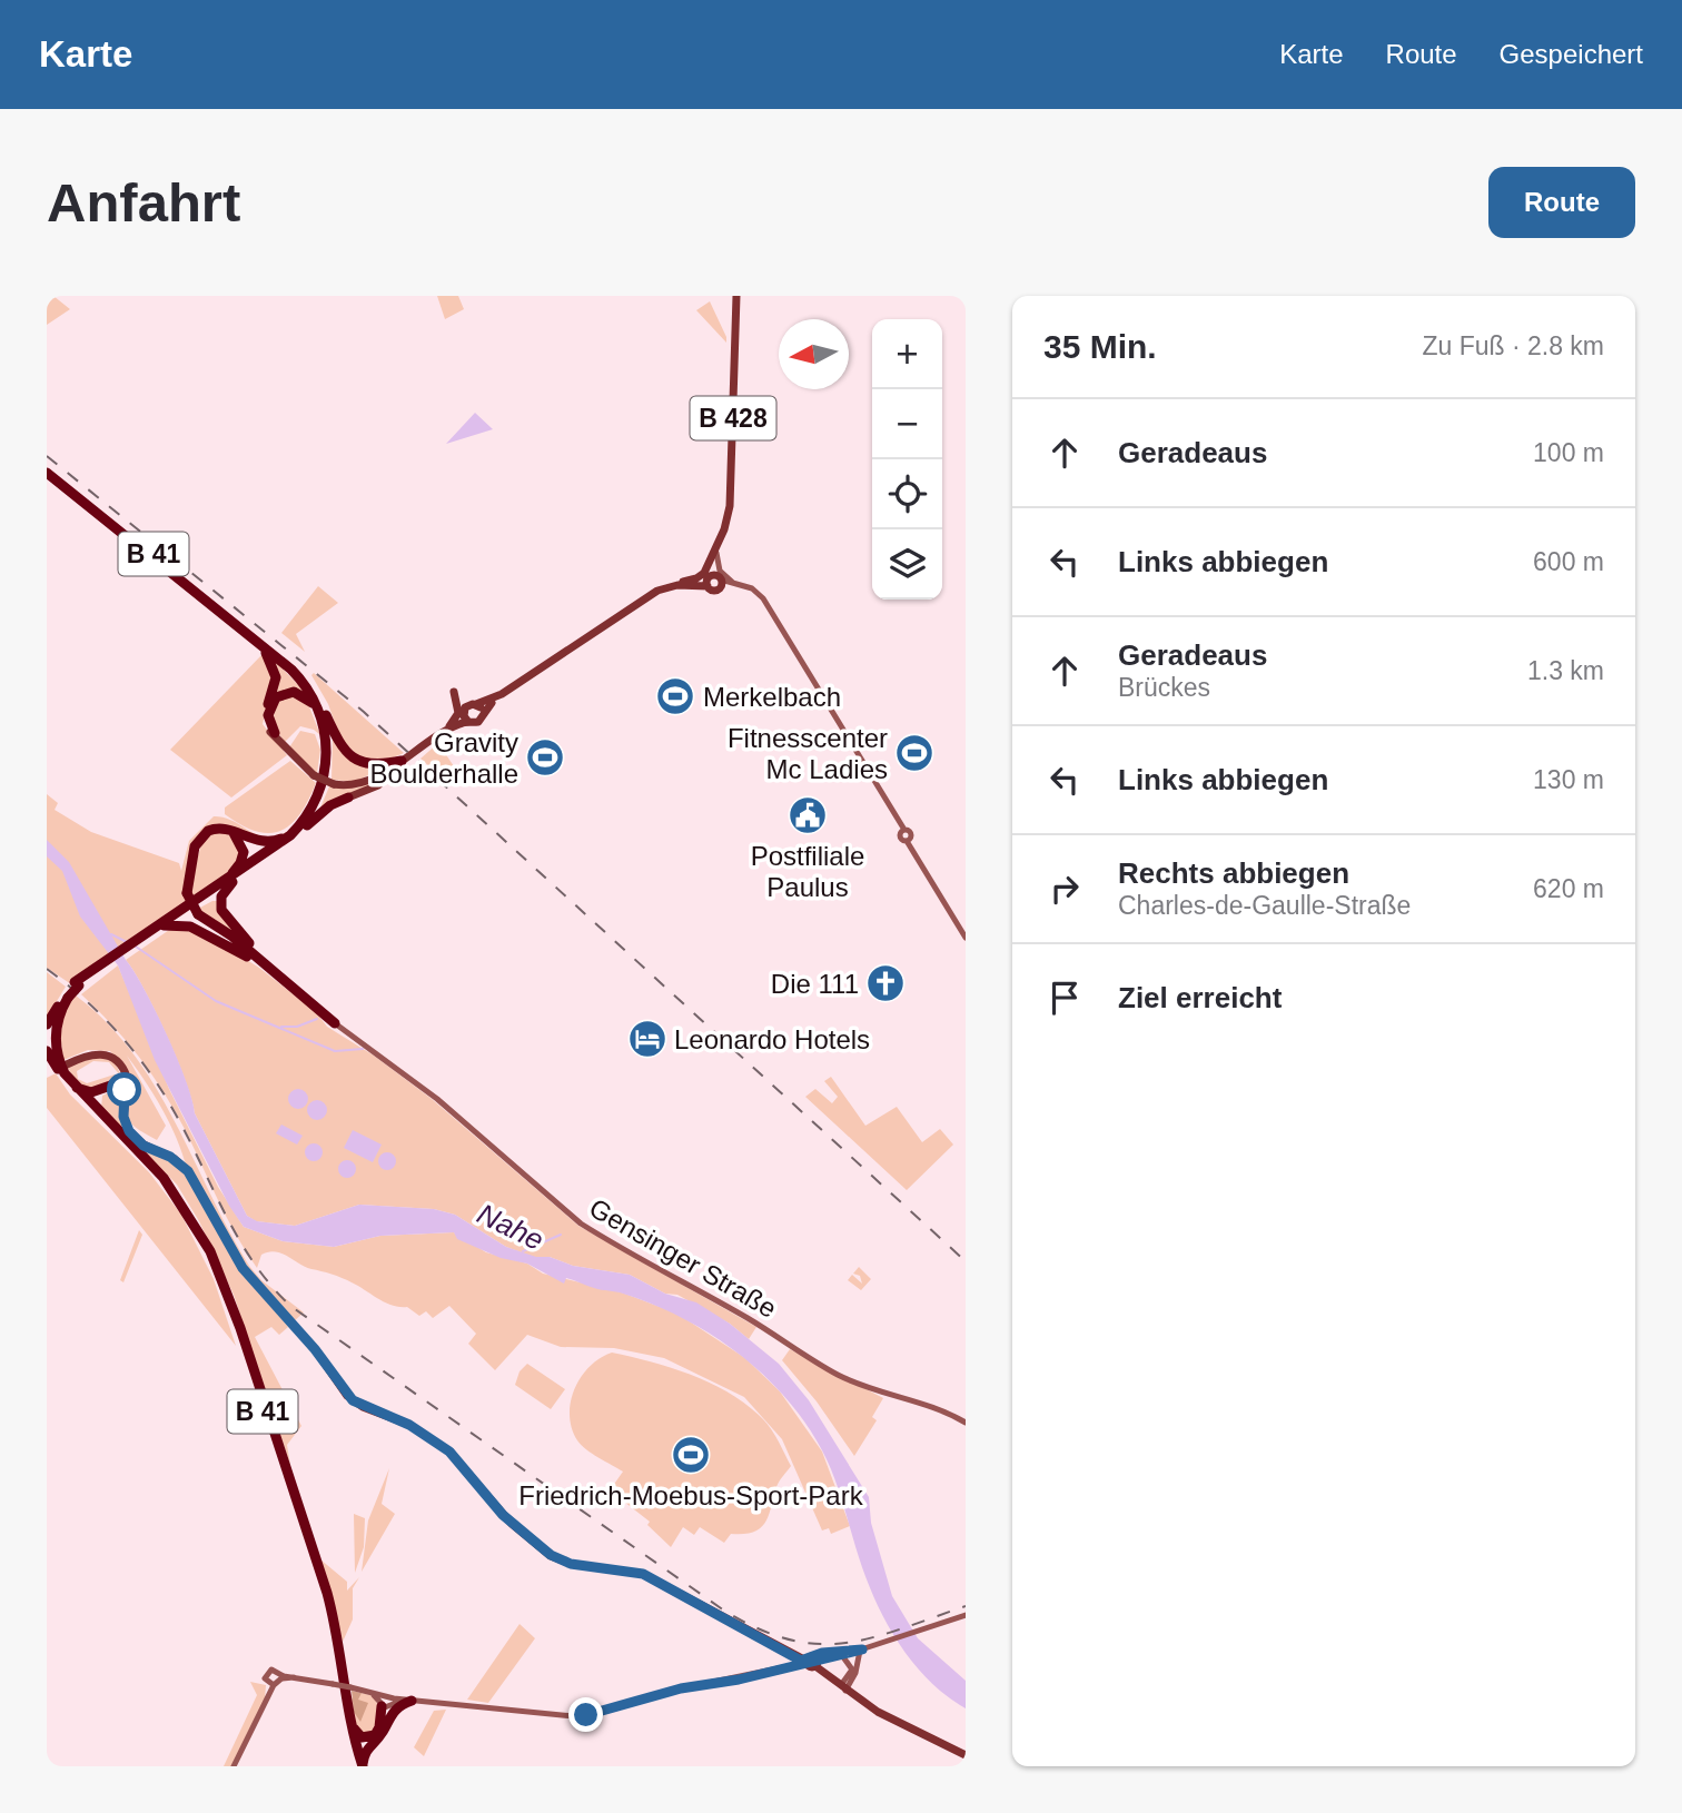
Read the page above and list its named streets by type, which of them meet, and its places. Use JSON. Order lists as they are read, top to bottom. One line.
{"streets":{"highway":["B 41"],"main road":["B 428"],"street":["Gensinger Straße"]},"water":["Nahe"],"places":{"sports":["Merkelbach","Fitnesscenter Mc Ladies","Gravity Boulderhalle","Friedrich-Moebus-Sport-Park"],"public building":["Postfiliale Paulus"],"church":["Die 111"],"hotel":["Leonardo Hotels"]},"north":"left","page":{"header":"Karte","nav":["Karte","Route","Gespeichert"],"buttons":"Route","title":"Anfahrt","heading":["35 Min.","Zu Fuß · 2.8 km"],"map_buttons":["+","−"],"list":[["Geradeaus","100 m"],["Links abbiegen","600 m"],["Geradeaus","Brückes","1.3 km"],["Links abbiegen","130 m"],["Rechts abbiegen","Charles-de-Gaulle-Straße","620 m"],"Ziel erreicht"]}}
